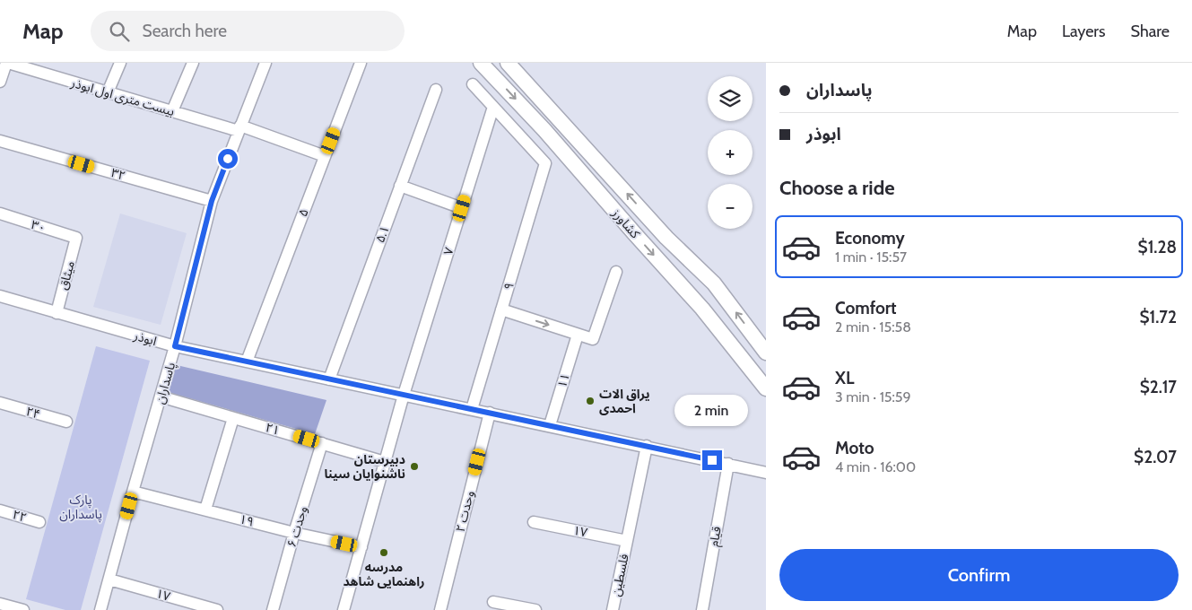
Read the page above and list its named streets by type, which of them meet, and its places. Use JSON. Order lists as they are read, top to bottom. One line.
{"streets":{"main road":["کشاورز"],"street":["بیست متری اول ابوذر","۳۲","۵","۳۰","۵.۱","۷","میثاق","۹","ابوذر","۱۱","پاسداران","۲۴","۲۱","وحدت ۲","۲۲","۱۹","وحدت ۶","۱۷","قیام","فلسطین"]},"crossings":[["بیست متری اول ابوذر","۵"],["بیست متری اول ابوذر","پاسداران"],["۳۲","پاسداران"],["۵","ابوذر"],["۳۰","میثاق"],["۵.۱","ابوذر"],["۷","۹"],["۷","ابوذر"],["۷","۲۱"],["۷","۱۹"],["میثاق","ابوذر"],["۹","ابوذر"],["ابوذر","۱۱"],["ابوذر","پاسداران"],["ابوذر","وحدت ۲"],["ابوذر","قیام"],["ابوذر","فلسطین"],["پاسداران","۲۱"],["پاسداران","۱۹"],["پاسداران","۱۷"],["۲۱","وحدت ۶"],["۱۹","وحدت ۶"],["۱۷","فلسطین"]],"parks":["پارک پاسداران"],"places":["یراق الات احمدی","دبیرستان ناشنوایان سینا","مدرسه راهنمایی شاهد"],"page":{"header":"Map","search":"Search here","nav":["Map","Layers","Share"],"banner":["پاسداران","ابوذر"],"map_buttons":["+","−"],"heading":"Choose a ride","list":[{"name":"Economy","note":"1 min · 15:57","value":"$1.28"},{"name":"Comfort","note":"2 min · 15:58","value":"$1.72"},{"name":"XL","note":"3 min · 15:59","value":"$2.17"},{"name":"Moto","note":"4 min · 16:00","value":"$2.07"}],"bubble":"2 min","buttons":"Confirm"}}
